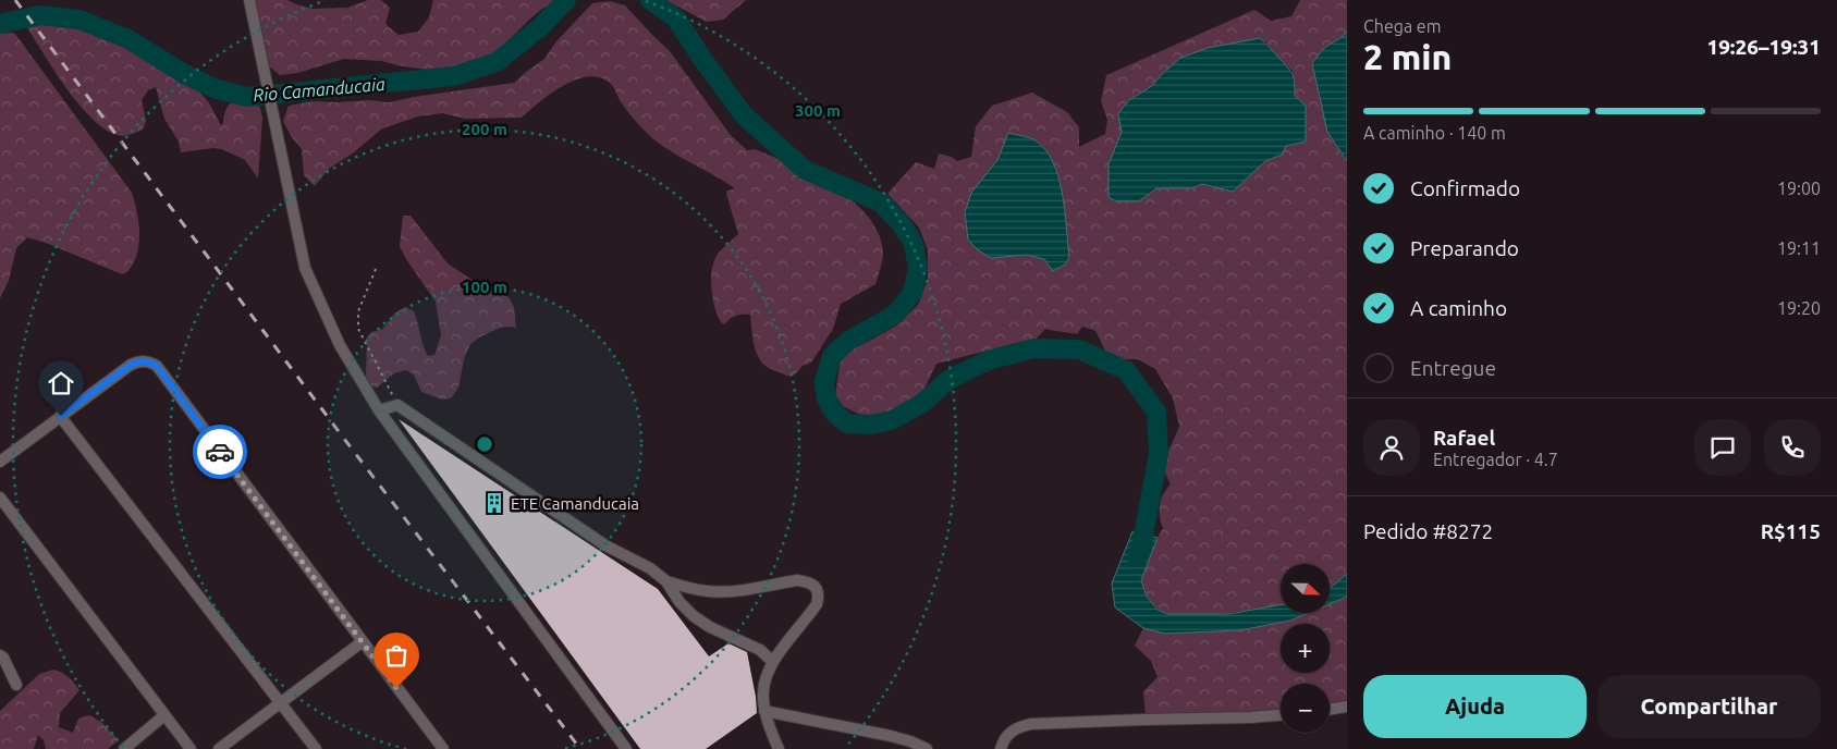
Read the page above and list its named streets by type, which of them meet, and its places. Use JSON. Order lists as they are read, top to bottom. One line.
{"water":["Rio Camanducaia"],"places":{"building":["ETE Camanducaia"]},"north":"right","page":{"heading":["2 min","Chega em","19:26–19:31"],"panel":["Rafael","Entregador · 4.7","Pedido #8272","R$115"],"bar":"A caminho · 140 m","list":[["Confirmado","19:00"],["Preparando","19:11"],["A caminho","19:20"],"Entregue"],"map_buttons":["+","−"],"buttons":["Ajuda","Compartilhar"]},"rings":["300 m","200 m","100 m"]}
